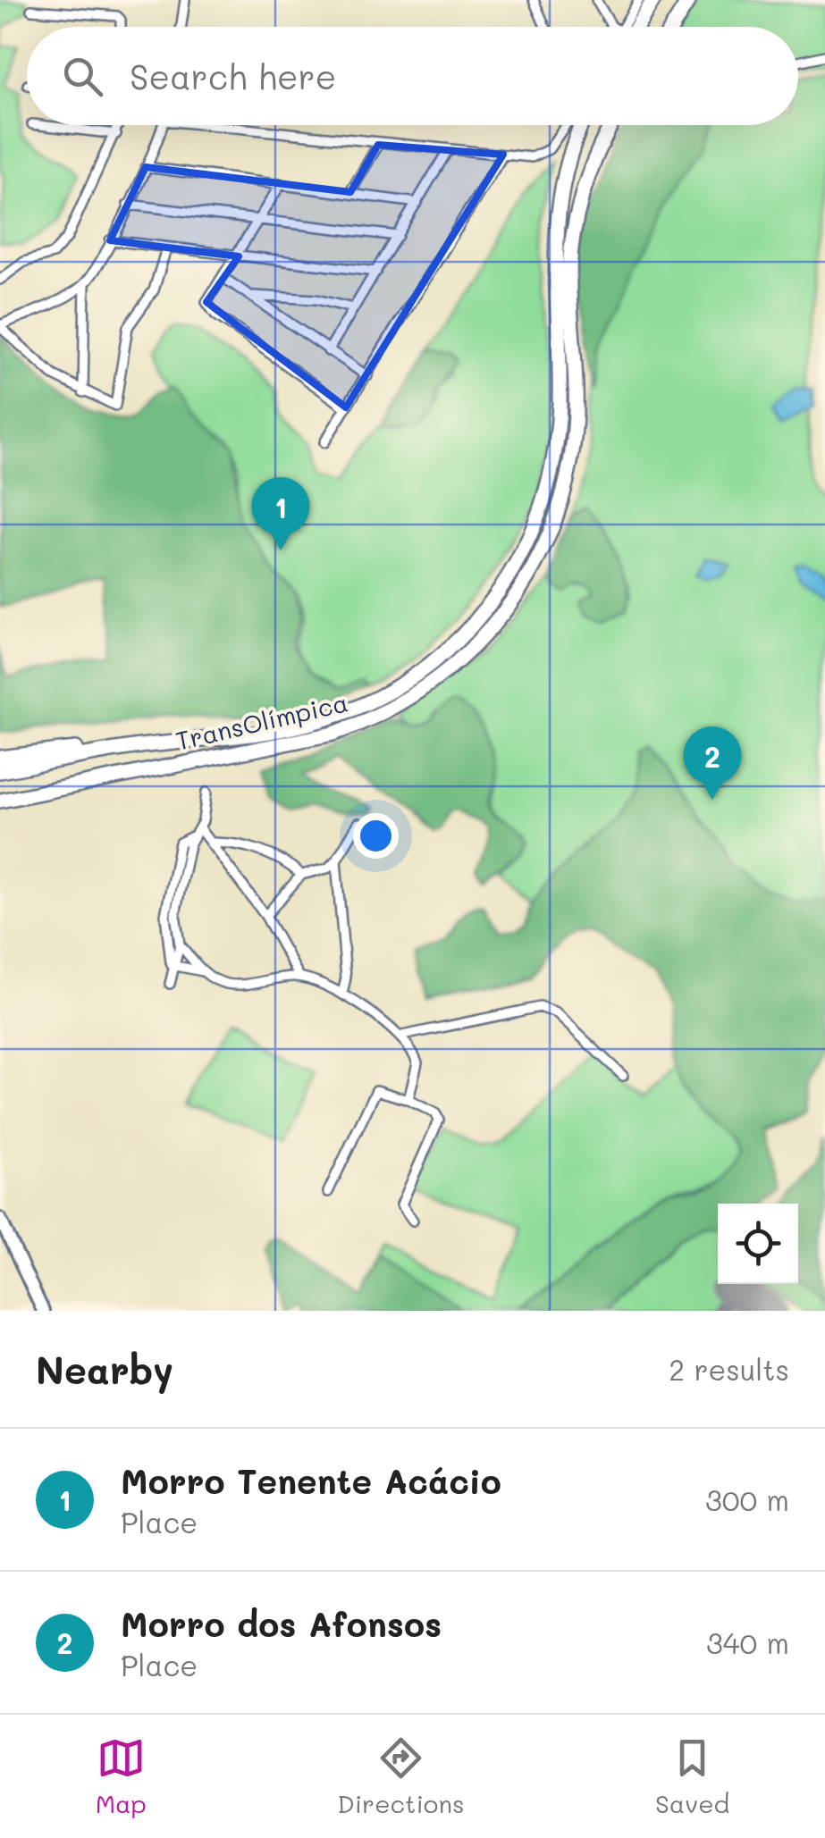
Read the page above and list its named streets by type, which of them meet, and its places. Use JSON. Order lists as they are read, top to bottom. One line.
{"streets":{"highway":["TransOlímpica"]},"page":{"search":"Search here","pins":["1","2"],"heading":["Nearby","2 results"],"list":[{"mark":"1","name":"Morro Tenente Acácio","note":"Place","value":"300 m"},{"mark":"2","name":"Morro dos Afonsos","note":"Place","value":"340 m"}],"nav":["Map","Directions","Saved"]}}
